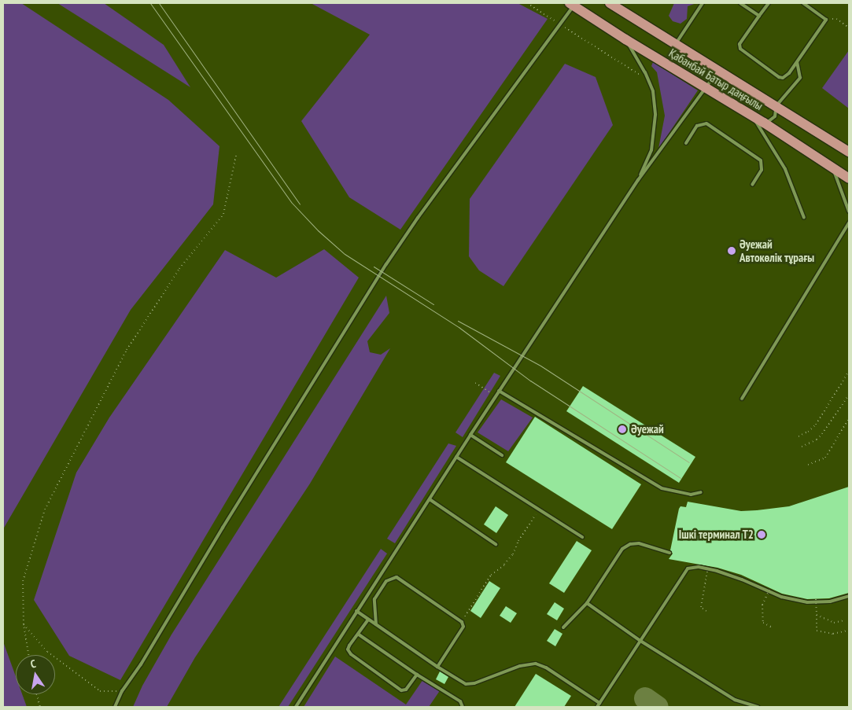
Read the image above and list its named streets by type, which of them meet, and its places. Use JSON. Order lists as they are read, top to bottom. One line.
{"streets":{"main road":["Қабанбай Батыр даңғылы"]},"places":["Әуежай Автокөлік тұрағы","Әуежай","Ішкі терминал T2"],"north":"top"}
